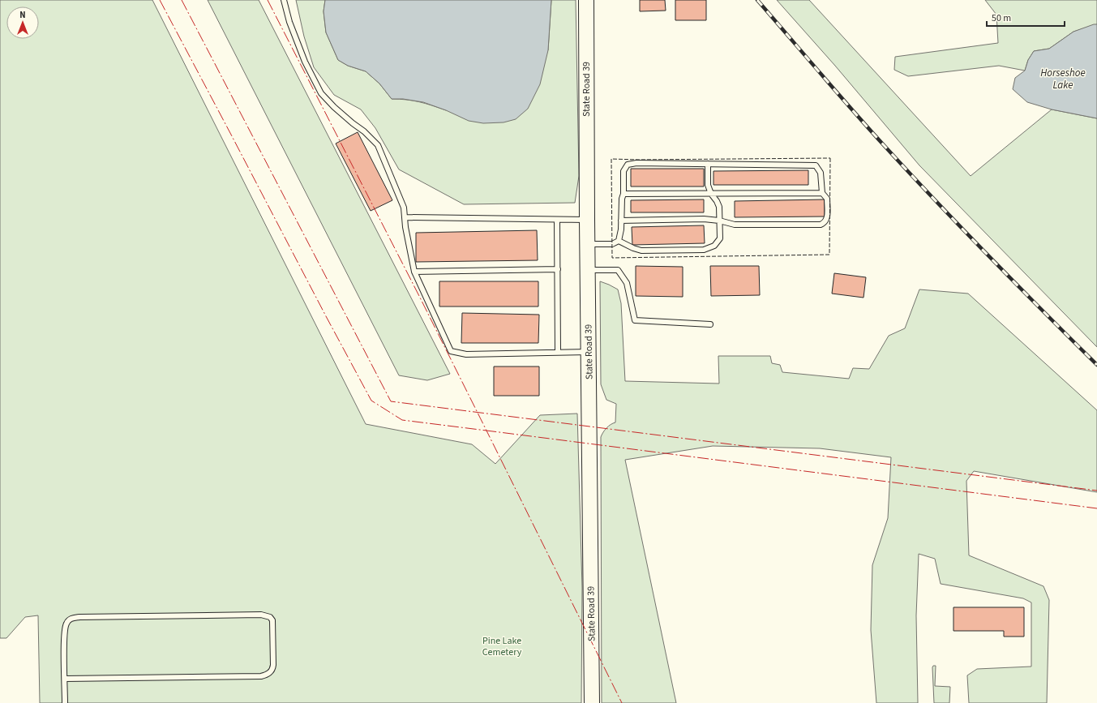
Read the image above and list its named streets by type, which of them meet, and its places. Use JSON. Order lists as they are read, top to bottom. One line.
{"streets":{"main road":["State Road 39"]},"water":["Horseshoe Lake"],"parks":["Pine Lake Cemetery"],"scale_bar":"50 m","north":"top"}
